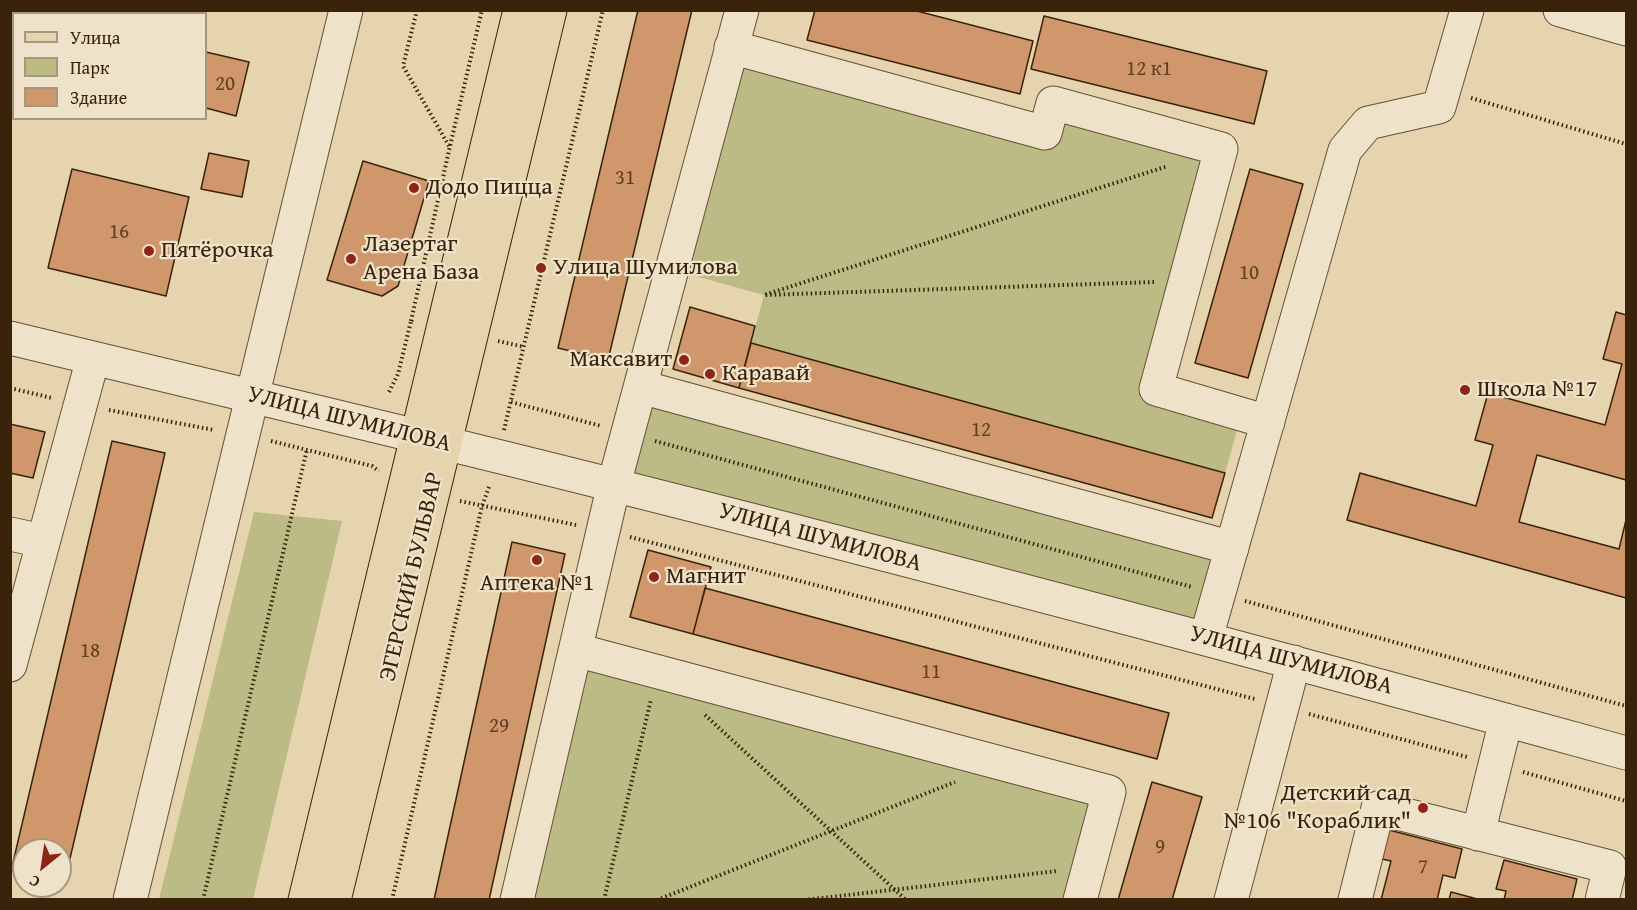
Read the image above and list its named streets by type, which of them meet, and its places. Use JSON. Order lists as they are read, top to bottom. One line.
{"streets":{"main road":["ЭГЕРСКИЙ БУЛЬВАР"],"street":["УЛИЦА ШУМИЛОВА"]},"crossings":[["УЛИЦА ШУМИЛОВА","ЭГЕРСКИЙ БУЛЬВАР"]],"places":["Додо Пицца","Пятёрочка","Лазертаг Арена База","Улица Шумилова","Максавит","Каравай","Школа №17","Аптека №1","Магнит","Детский сад №106 \"Кораблик\""],"house_numbers":["12 к1","20","31","16","10","12","18","11","29","9","7"],"legend":["Улица","Парк","Здание"],"north":"bottom left"}
